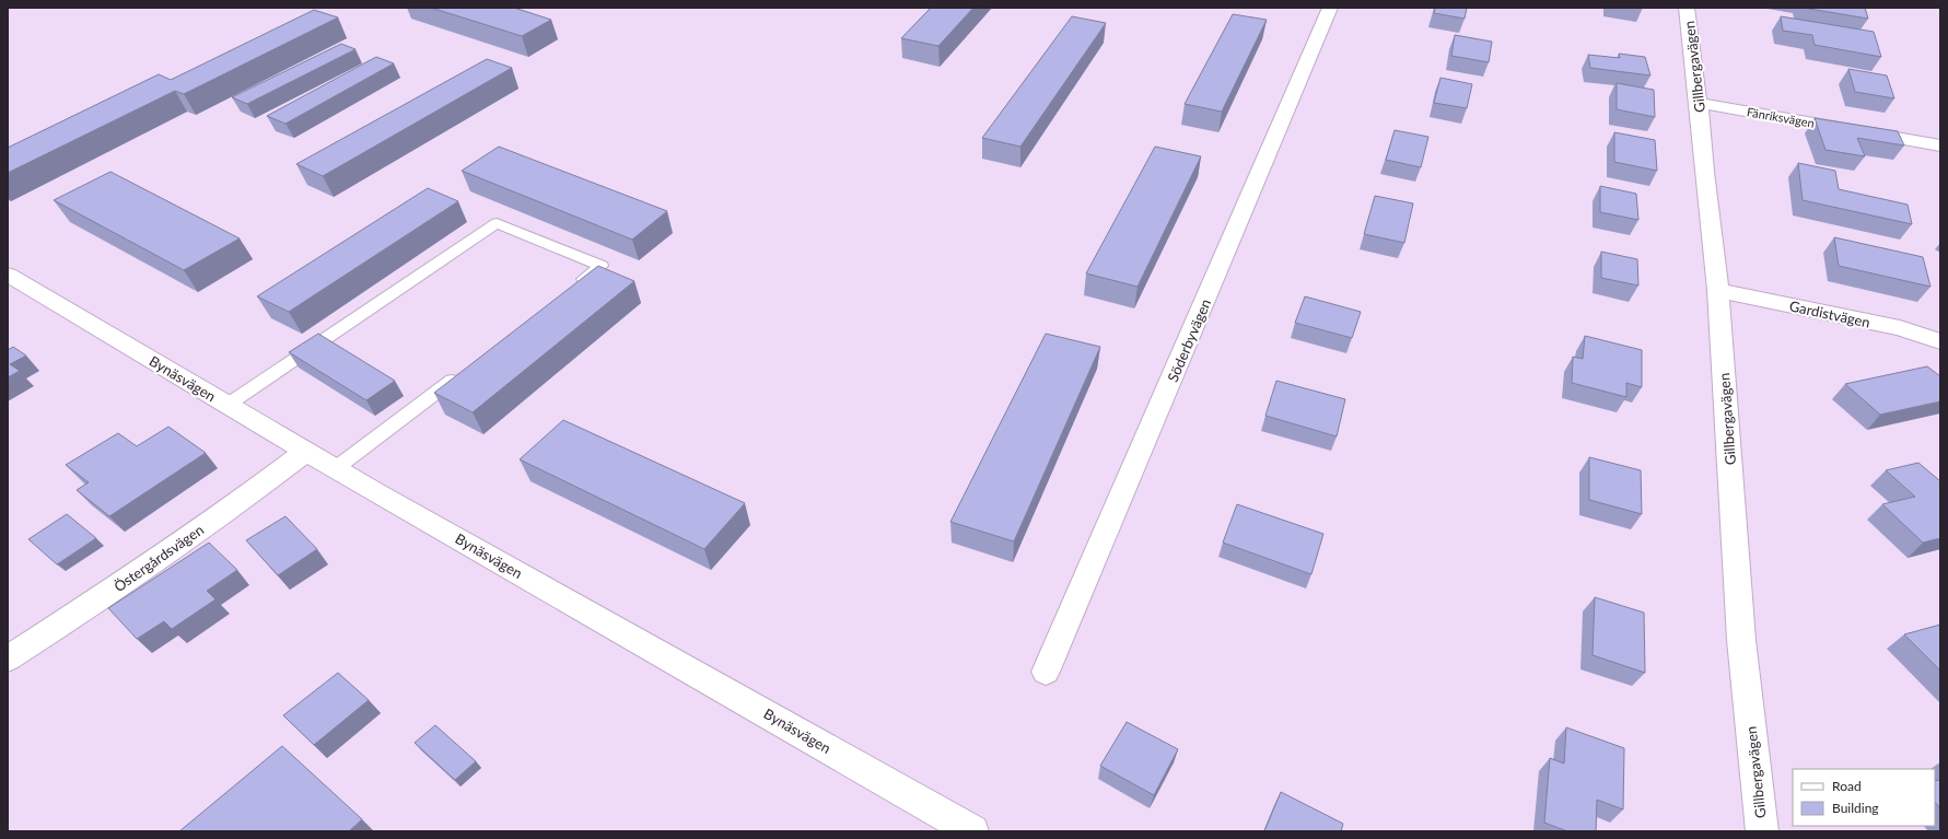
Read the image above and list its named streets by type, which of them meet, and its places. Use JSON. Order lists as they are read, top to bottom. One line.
{"streets":{"street":["Gillbergavägen","Fänriksvägen","Gardistvägen","Söderbyvägen","Bynäsvägen","Östergårdsvägen"]},"crossings":[["Gillbergavägen","Fänriksvägen"],["Gillbergavägen","Gardistvägen"],["Bynäsvägen","Östergårdsvägen"]],"legend":["Road","Building"]}
